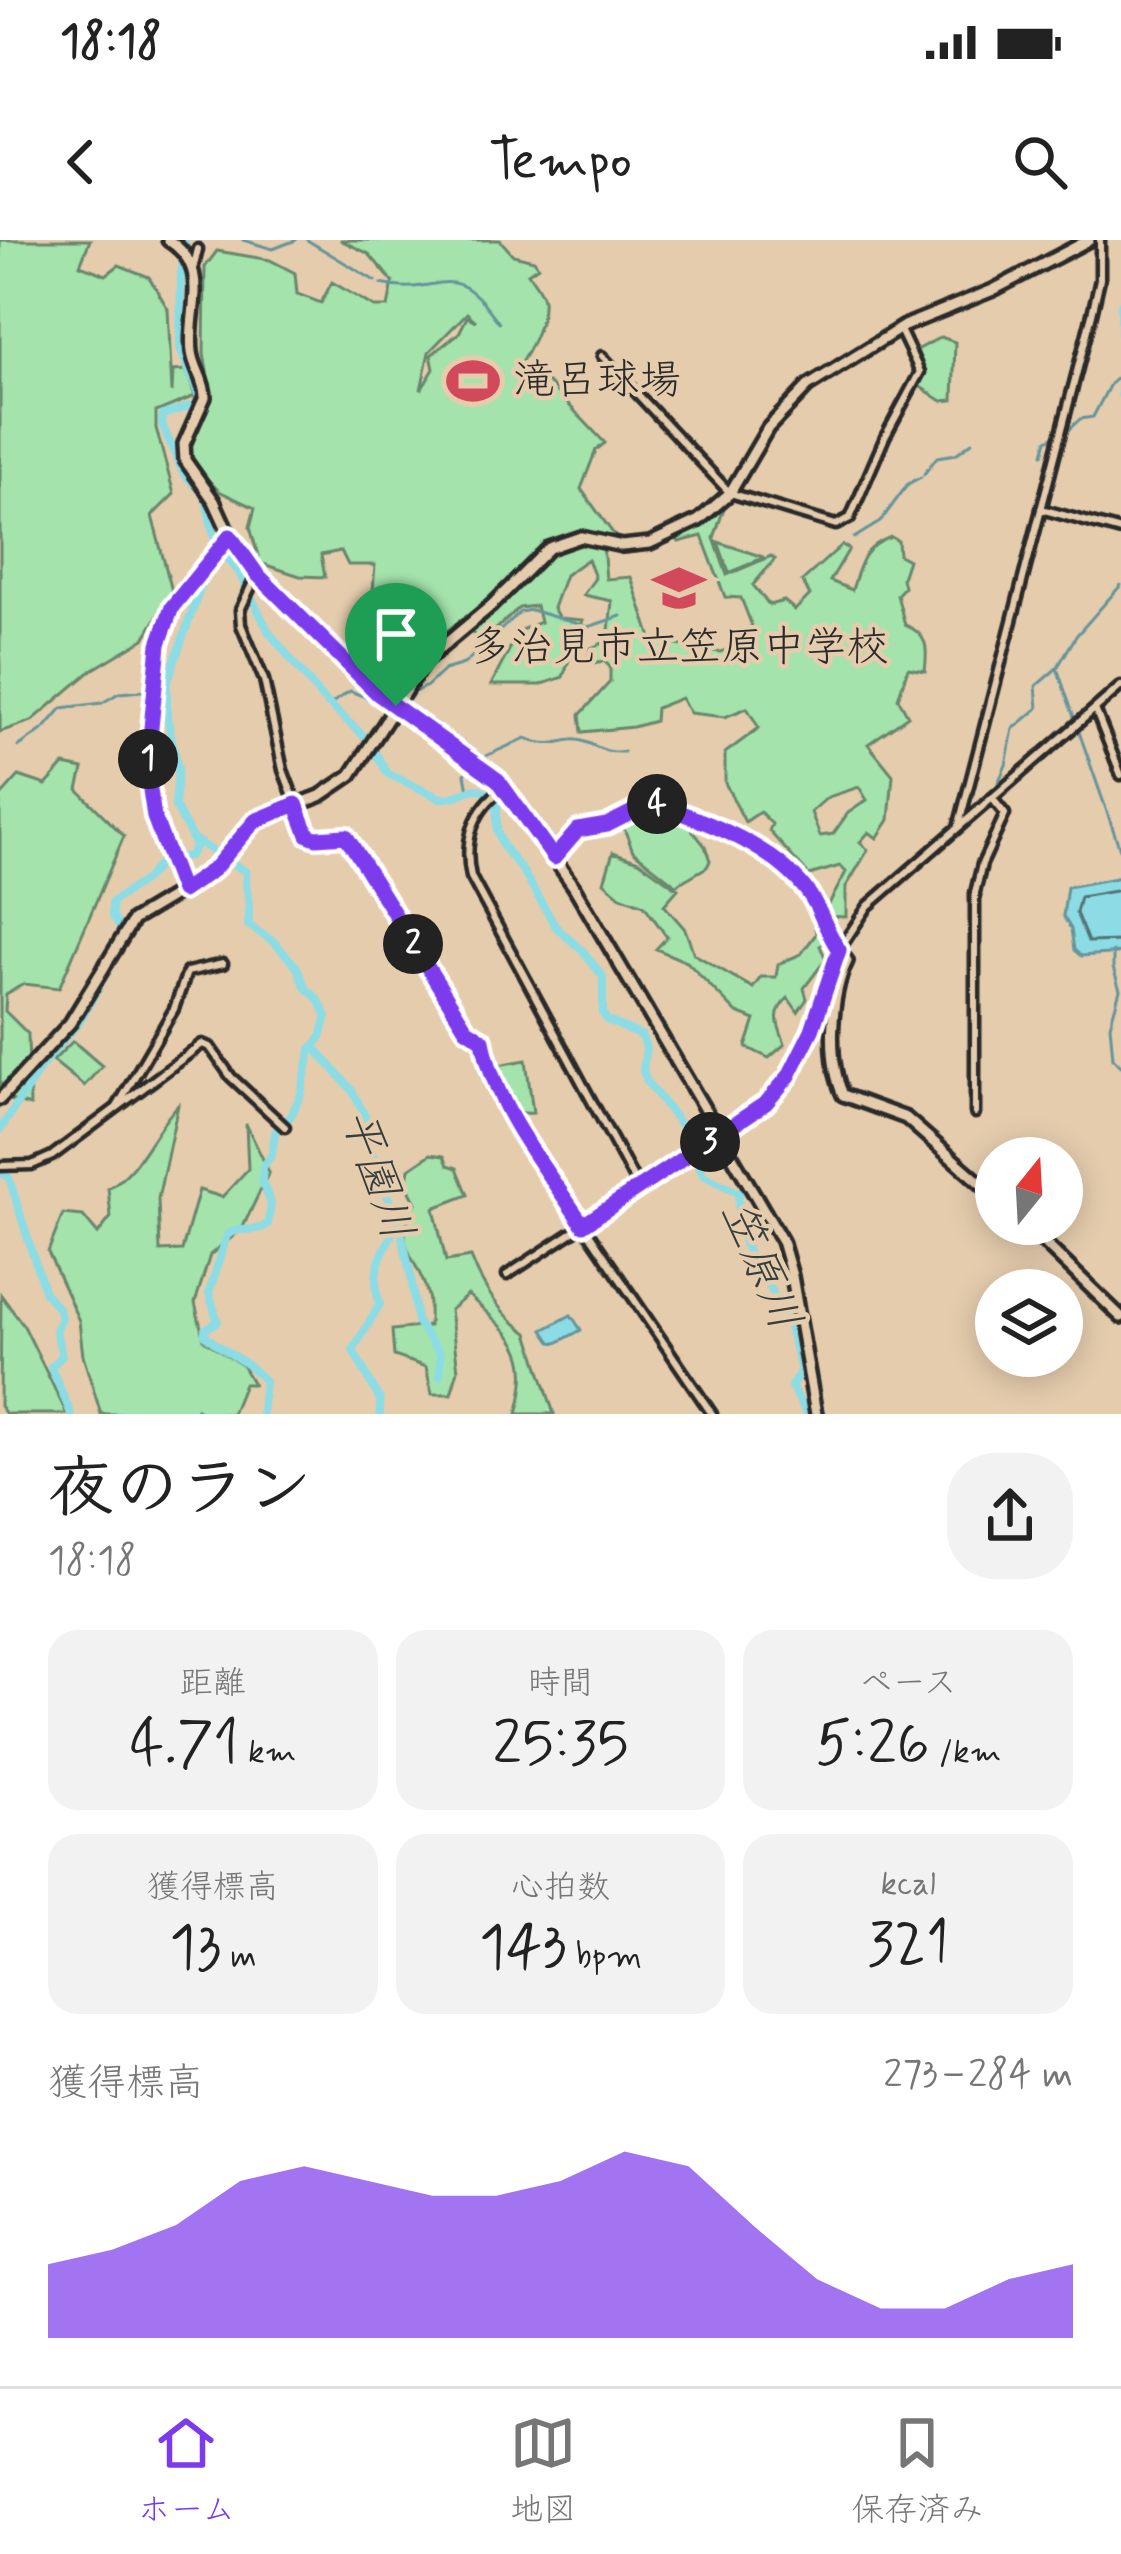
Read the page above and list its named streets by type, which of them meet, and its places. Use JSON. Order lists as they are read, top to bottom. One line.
{"water":["平園川","笠原川"],"places":{"sports":["滝呂球場"],"school or university":["多治見市立笠原中学校"]},"north":"top","page":{"status":"18:18","header":"Tempo","pins":["1","4","2","3"],"heading":["夜のラン","18:18"],"stats":[["距離","4.71 km"],["時間","25:35"],["ペース","5:26 /km"],["獲得標高","13 m"],["心拍数","143 bpm"],["kcal","321"]],"chart":["獲得標高","273–284 m"],"tabs":["ホーム","地図","保存済み"]}}
